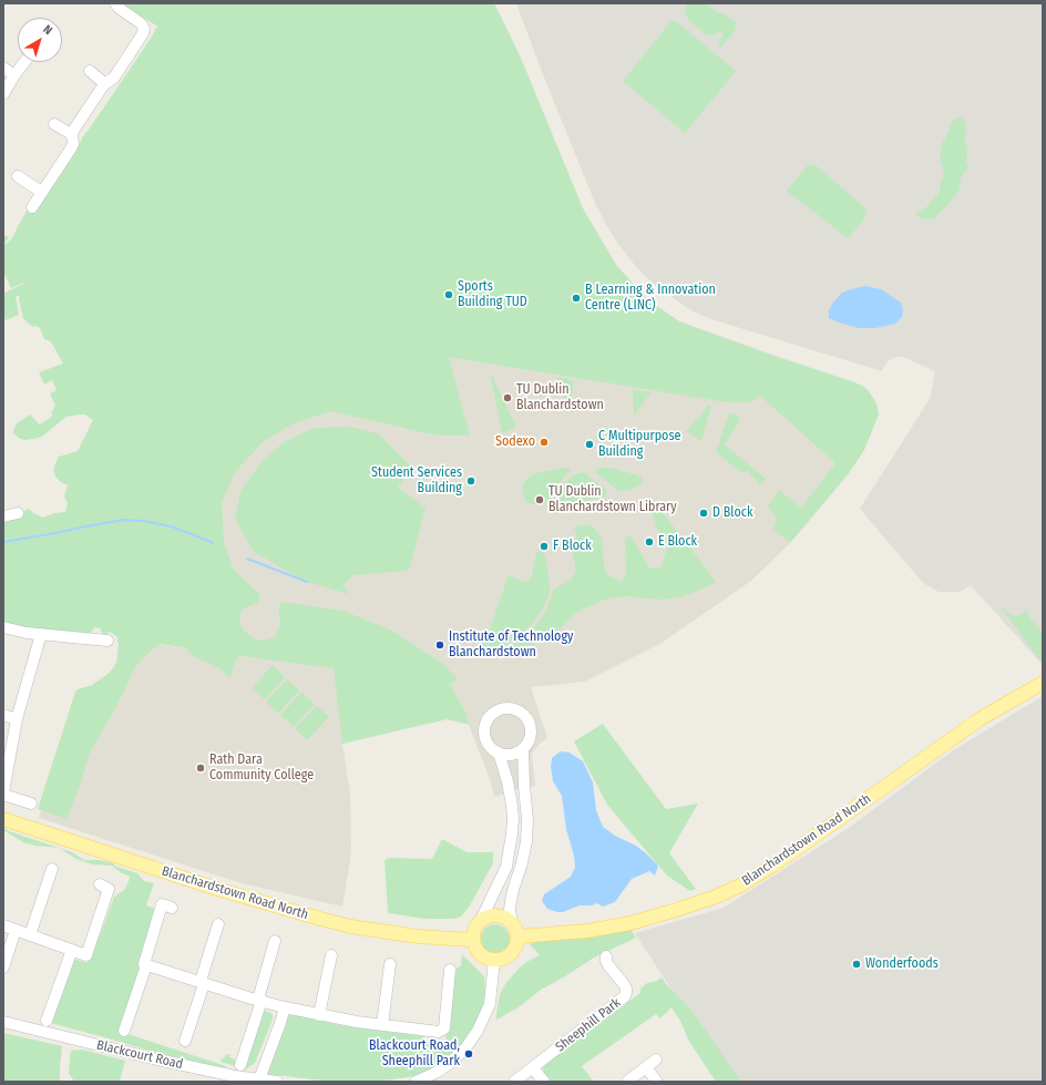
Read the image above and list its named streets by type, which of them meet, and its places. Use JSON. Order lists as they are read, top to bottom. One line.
{"streets":{"main road":["Blanchardstown Road North"],"street":["Sheephill Park","Blackcourt Road"]},"places":["Sports Building TUD","B Learning & Innovation Centre (LINC)","TU Dublin Blanchardstown","Sodexo","C Multipurpose Building","Student Services Building","TU Dublin Blanchardstown Library","D Block","E Block","F Block","Institute of Technology Blanchardstown","Rath Dara Community College","Wonderfoods","Blackcourt Road, Sheephill Park"],"north":"top right"}
